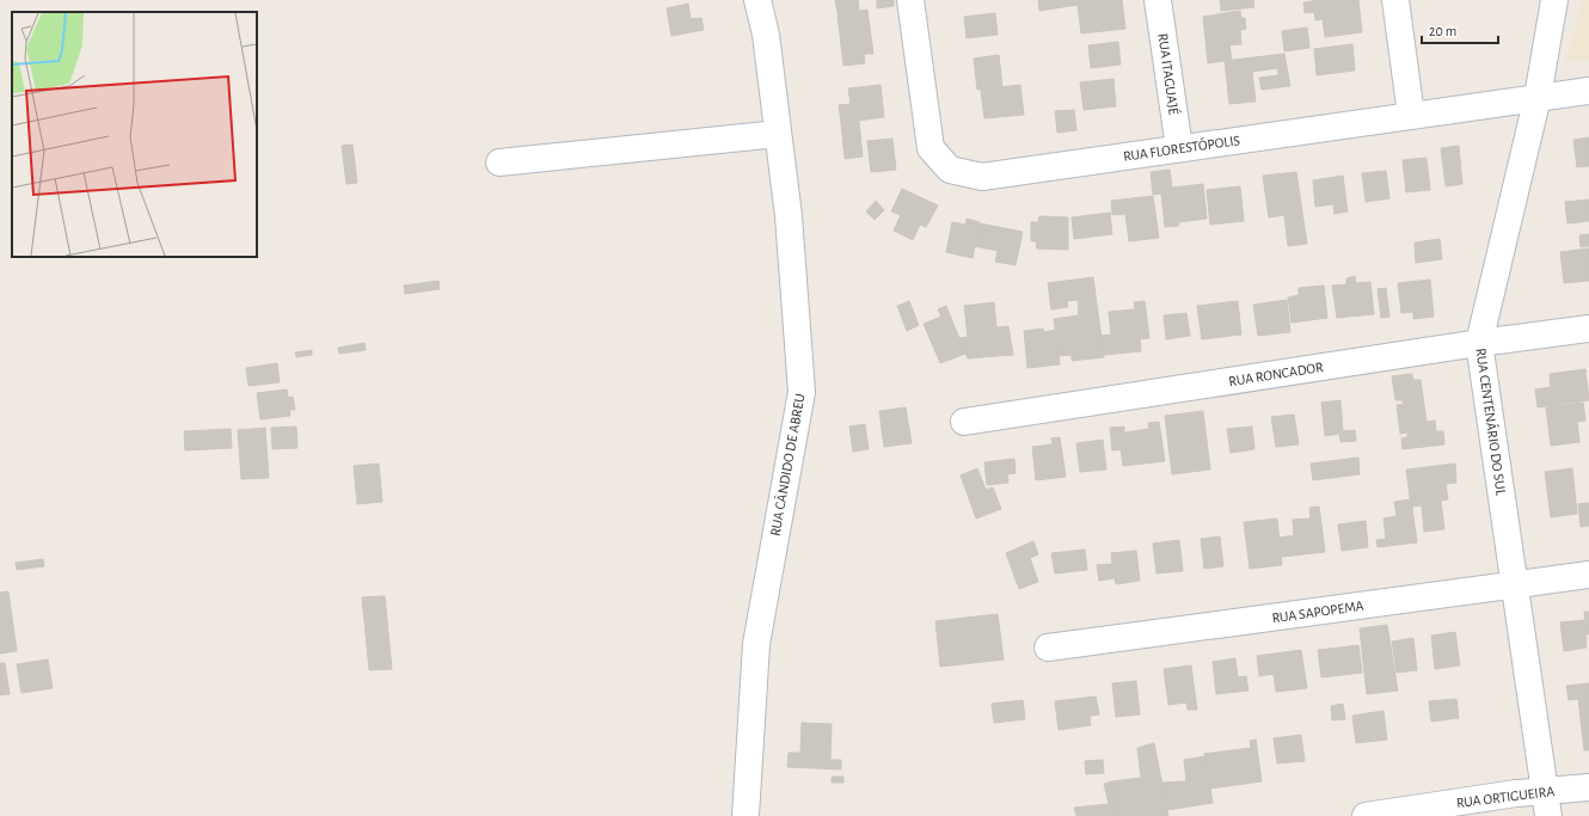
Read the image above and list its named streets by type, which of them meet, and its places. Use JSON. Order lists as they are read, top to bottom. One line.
{"streets":{"street":["RUA ITAGUAJÉ","RUA FLORESTÓPOLIS","RUA RONCADOR","RUA CENTENÁRIO DO SUL","RUA CÂNDIDO DE ABREU","RUA SAPOPEMA","RUA ORTIGUEIRA"]},"crossings":[["RUA ITAGUAJÉ","RUA FLORESTÓPOLIS"],["RUA FLORESTÓPOLIS","RUA CENTENÁRIO DO SUL"],["RUA RONCADOR","RUA CENTENÁRIO DO SUL"],["RUA CENTENÁRIO DO SUL","RUA SAPOPEMA"],["RUA CENTENÁRIO DO SUL","RUA ORTIGUEIRA"]],"scale_bar":"20 m"}
